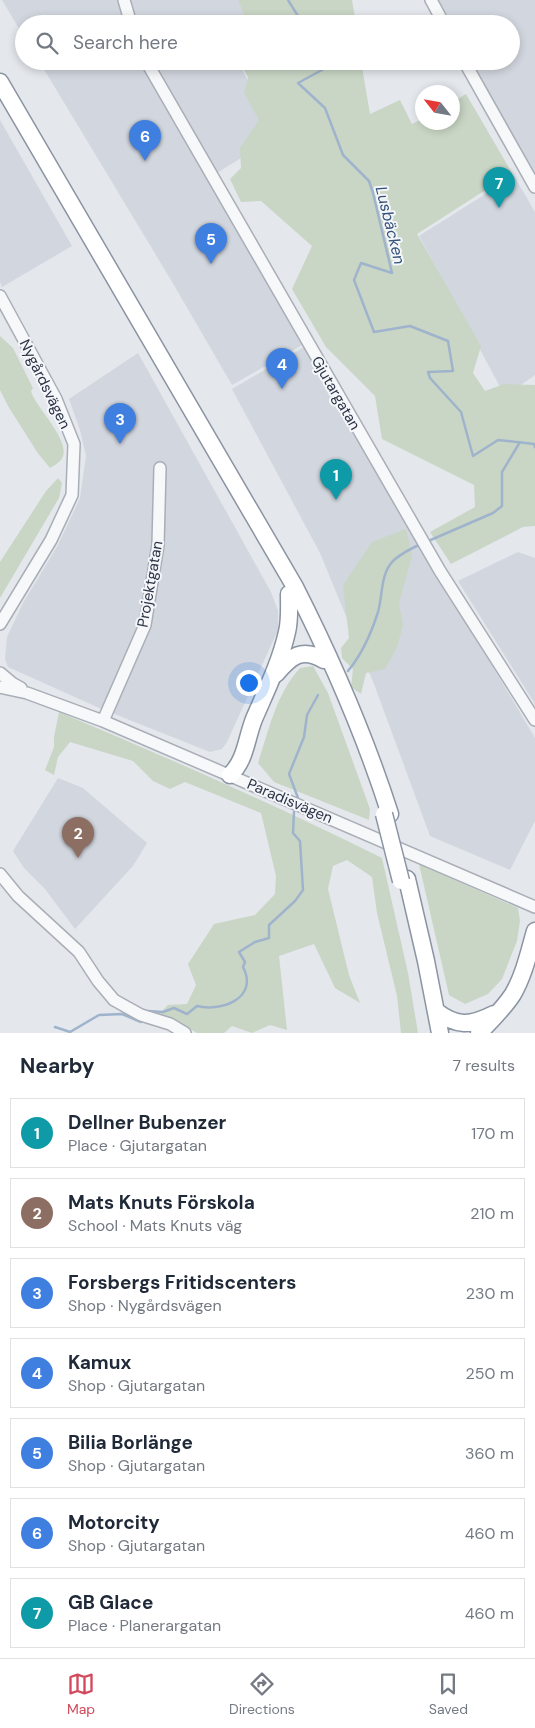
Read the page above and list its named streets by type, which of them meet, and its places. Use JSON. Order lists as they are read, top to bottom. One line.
{"streets":{"street":["Nygårdsvägen","Gjutargatan","Projektgatan","Paradisvägen"]},"crossings":[["Projektgatan","Paradisvägen"]],"water":["Lusbäcken"],"north":"top left","page":{"search":"Search here","pins":["6","7","5","4","3","1","2"],"heading":["Nearby","7 results"],"list":[{"mark":"1","name":"Dellner Bubenzer","note":"Place · Gjutargatan","value":"170 m"},{"mark":"2","name":"Mats Knuts Förskola","note":"School · Mats Knuts väg","value":"210 m"},{"mark":"3","name":"Forsbergs Fritidscenters","note":"Shop · Nygårdsvägen","value":"230 m"},{"mark":"4","name":"Kamux","note":"Shop · Gjutargatan","value":"250 m"},{"mark":"5","name":"Bilia Borlänge","note":"Shop · Gjutargatan","value":"360 m"},{"mark":"6","name":"Motorcity","note":"Shop · Gjutargatan","value":"460 m"},{"mark":"7","name":"GB Glace","note":"Place · Planerargatan","value":"460 m"}],"nav":["Map","Directions","Saved"]}}
